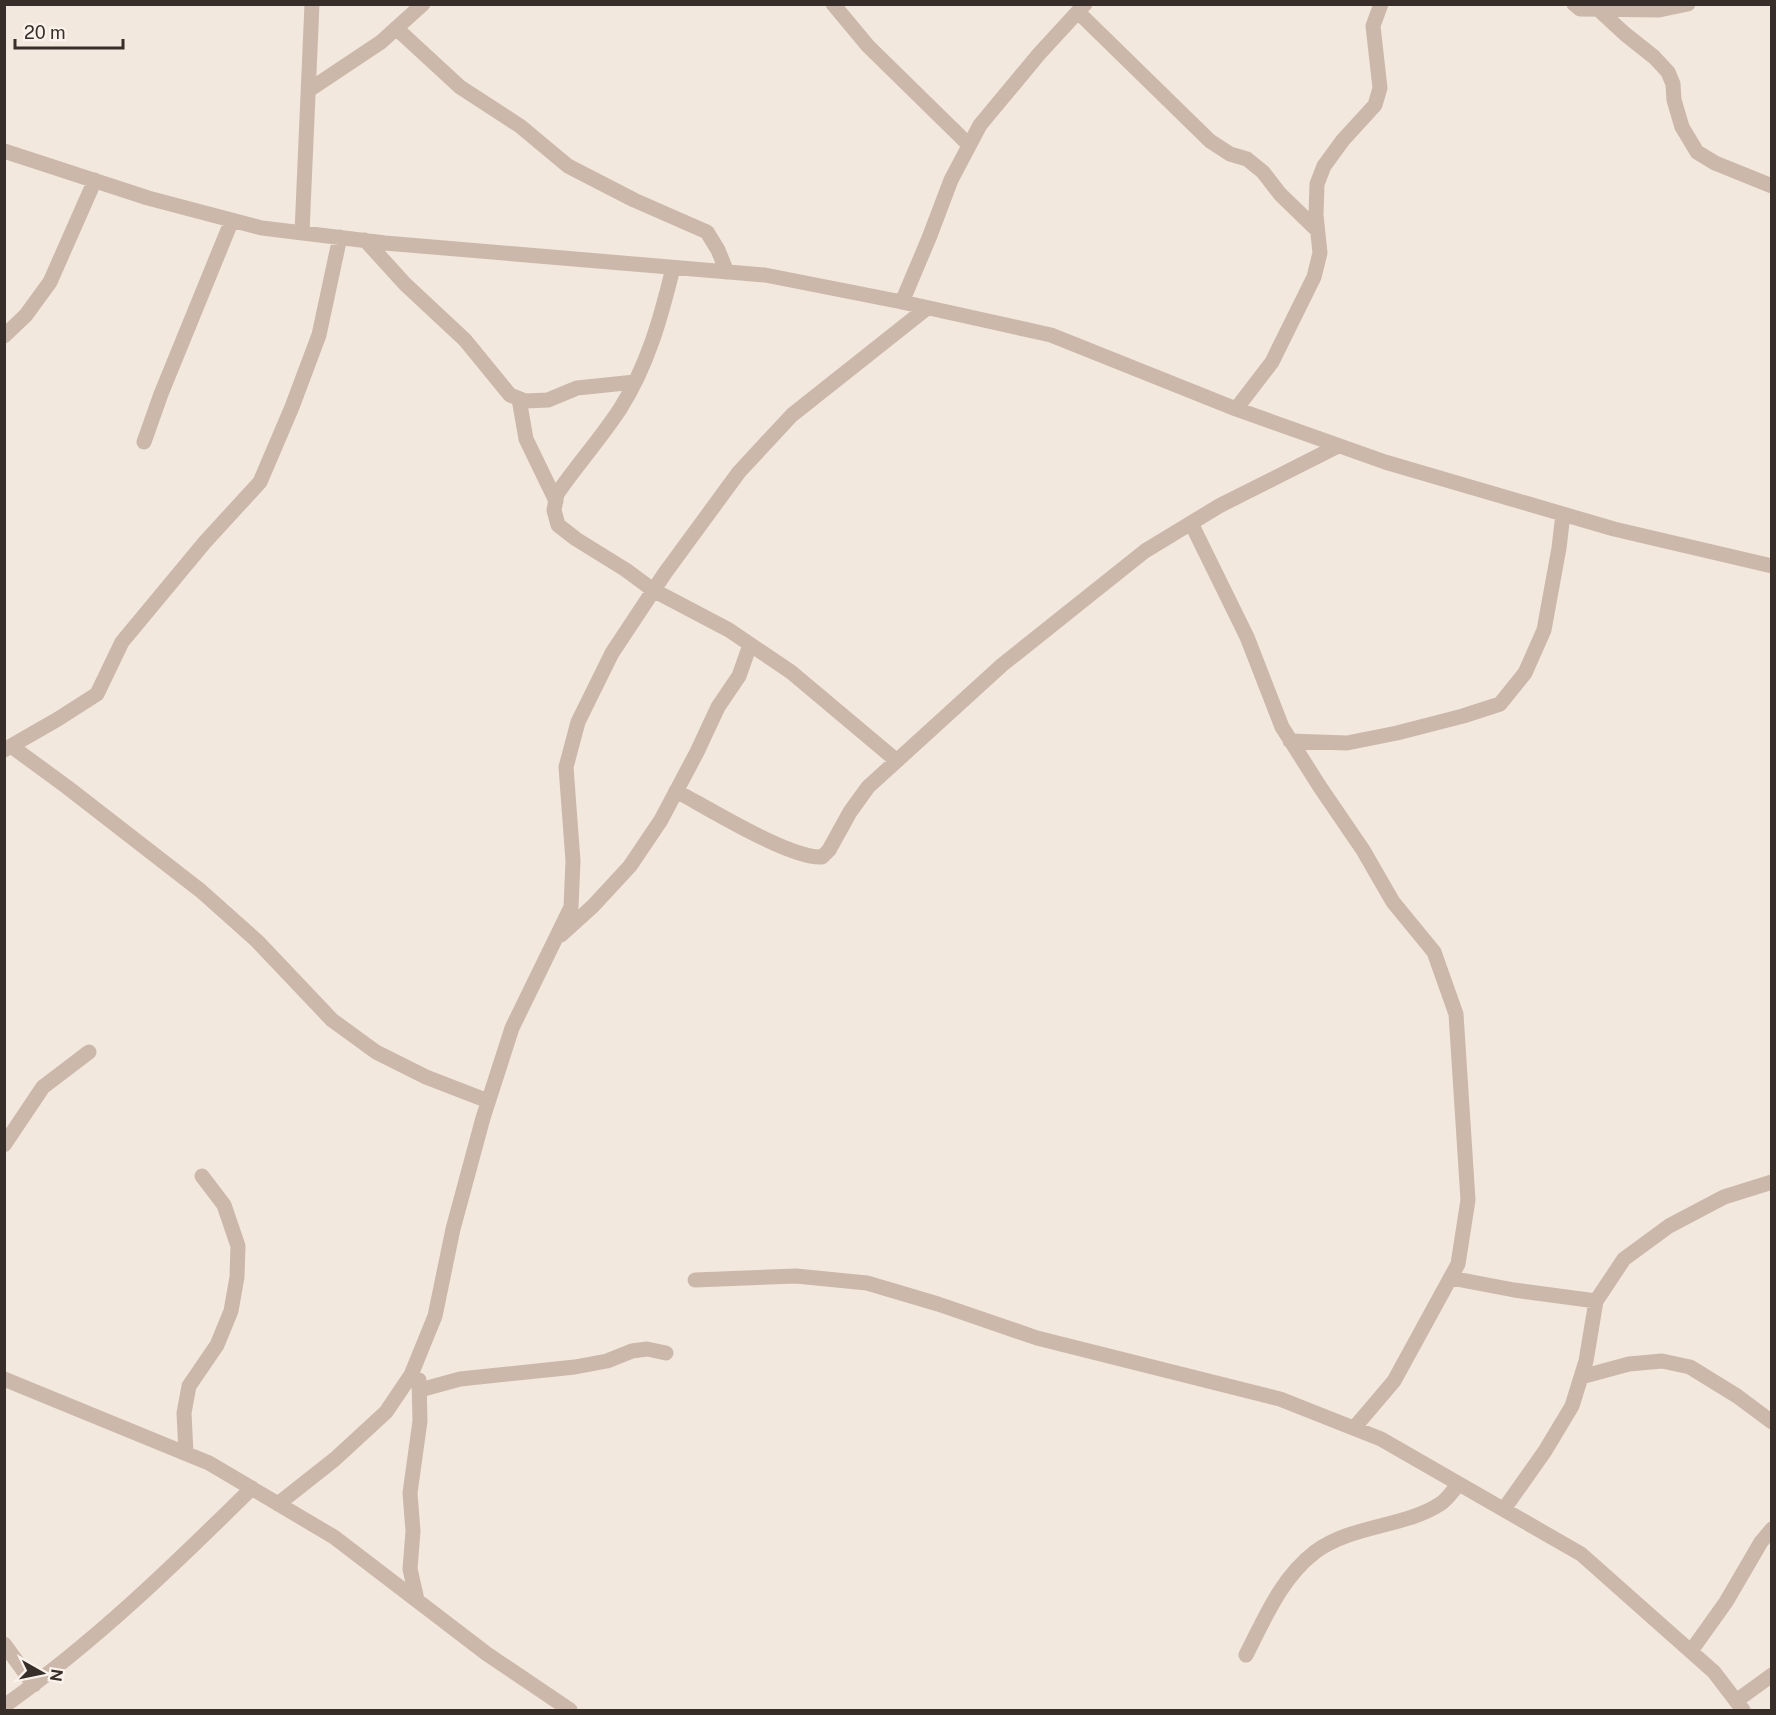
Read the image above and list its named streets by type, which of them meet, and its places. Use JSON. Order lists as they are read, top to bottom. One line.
{"scale_bar":"20 m","north":"right"}
